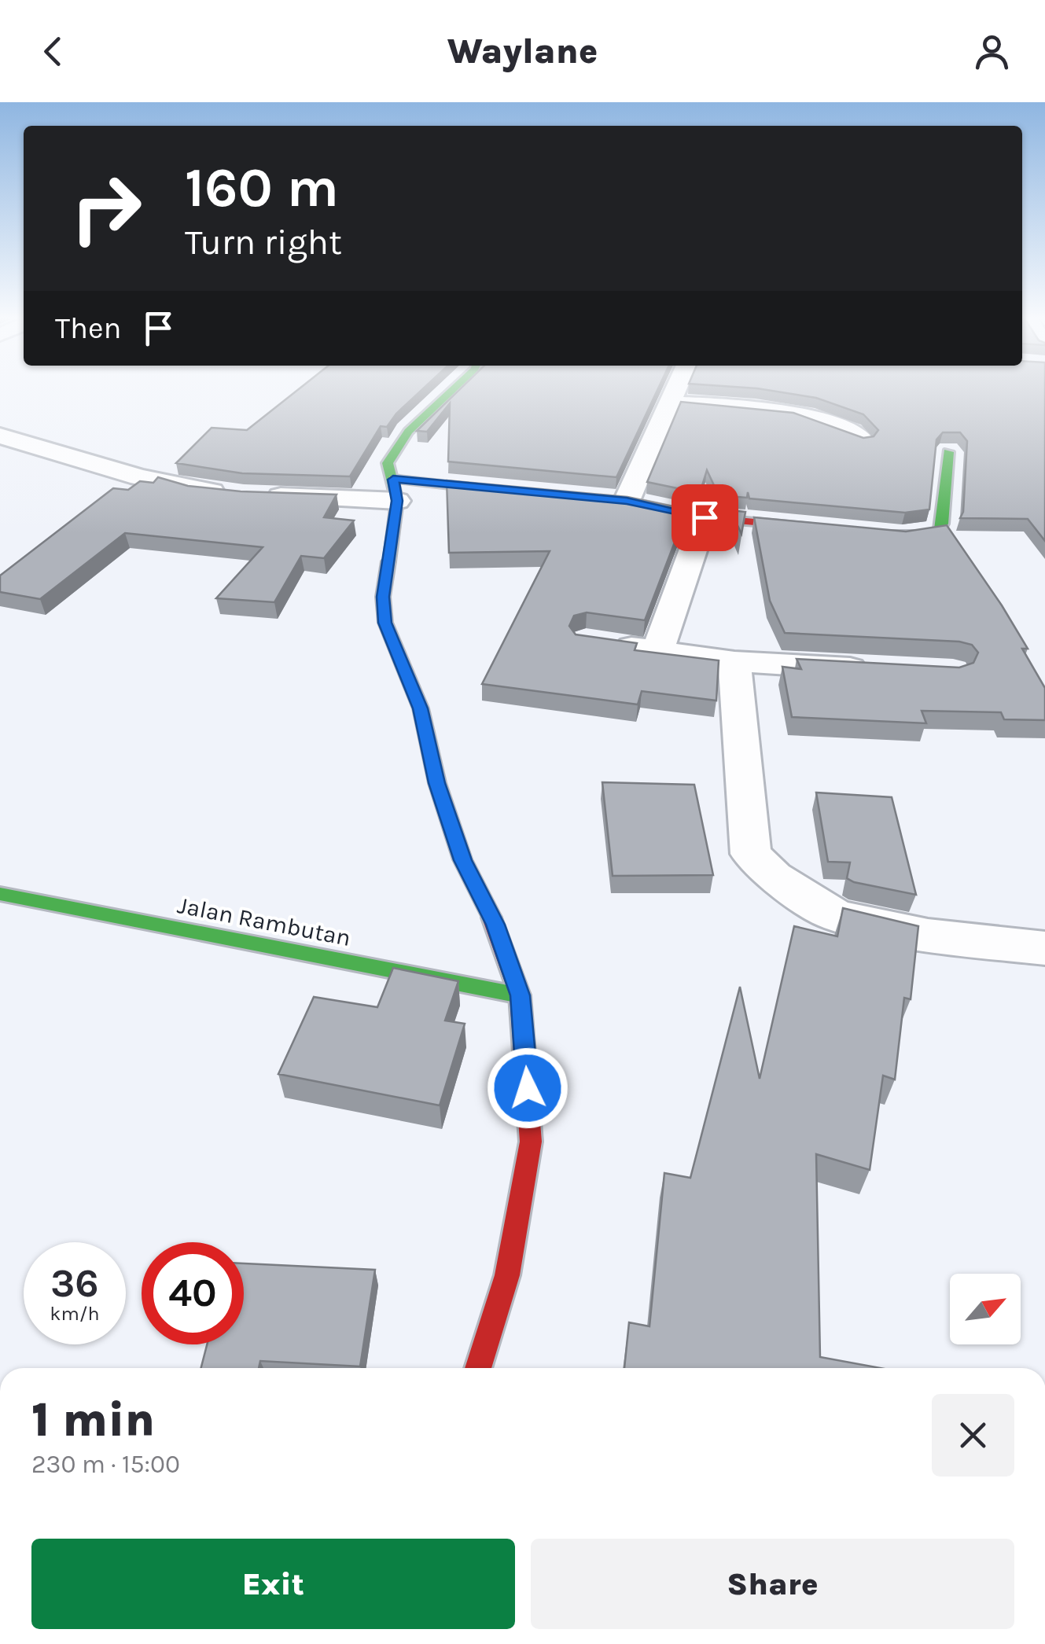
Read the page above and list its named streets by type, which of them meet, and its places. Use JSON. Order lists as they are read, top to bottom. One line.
{"streets":{"street":["Jalan Rambutan"]},"north":"top right","page":{"header":"Waylane","turn":["160 m","Turn right"],"then":"Then","speed":"36 km/h","limit":"40","heading":["1 min","230 m · 15:00"],"buttons":["Exit","Share"]}}
